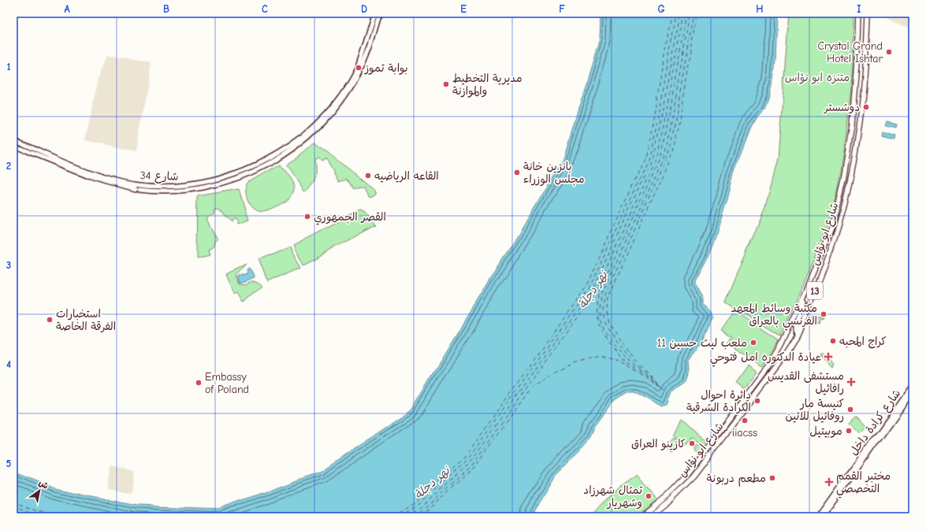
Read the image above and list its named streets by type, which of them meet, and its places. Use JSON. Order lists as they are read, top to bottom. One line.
{"streets":{"main road":["شارع 34","شارع ابو نؤاس","13","شارع كرادة داخل"]},"water":["نهر دجلة"],"parks":["متنزه ابو نؤاس"],"places":{"other":["Crystal Grand Hotel Ishtar","بوابة تموز","مديرية التخطيط والموازنة","دوشستر","بانزين خانة مجلس الوزراء","القاعه الرياضيه","القصر الجمهوري","مكتبة وسائط المعهد الفرنسي بالعراق","استخبارات الفرقة الخاصة","كراج المحبه","ملعب ليث حسين 11","Embassy of Poland","دائرة احوال الكرادة الشرقية","كنيسة مار روفائيل للاتين","iiacss","موبيتيل","كازينو العراق","مطعم دربونة","تمثال شهرزاد وشهريار"],"health":["عيادة الدكتوره امل فتوحي","مستشفى القديس رافائيل","مختبر القمم التخصصي"]},"north":"top right","grid":{"columns":["A","B","C","D","E","F","G","H","I"],"rows":["1","2","3","4","5"]}}
